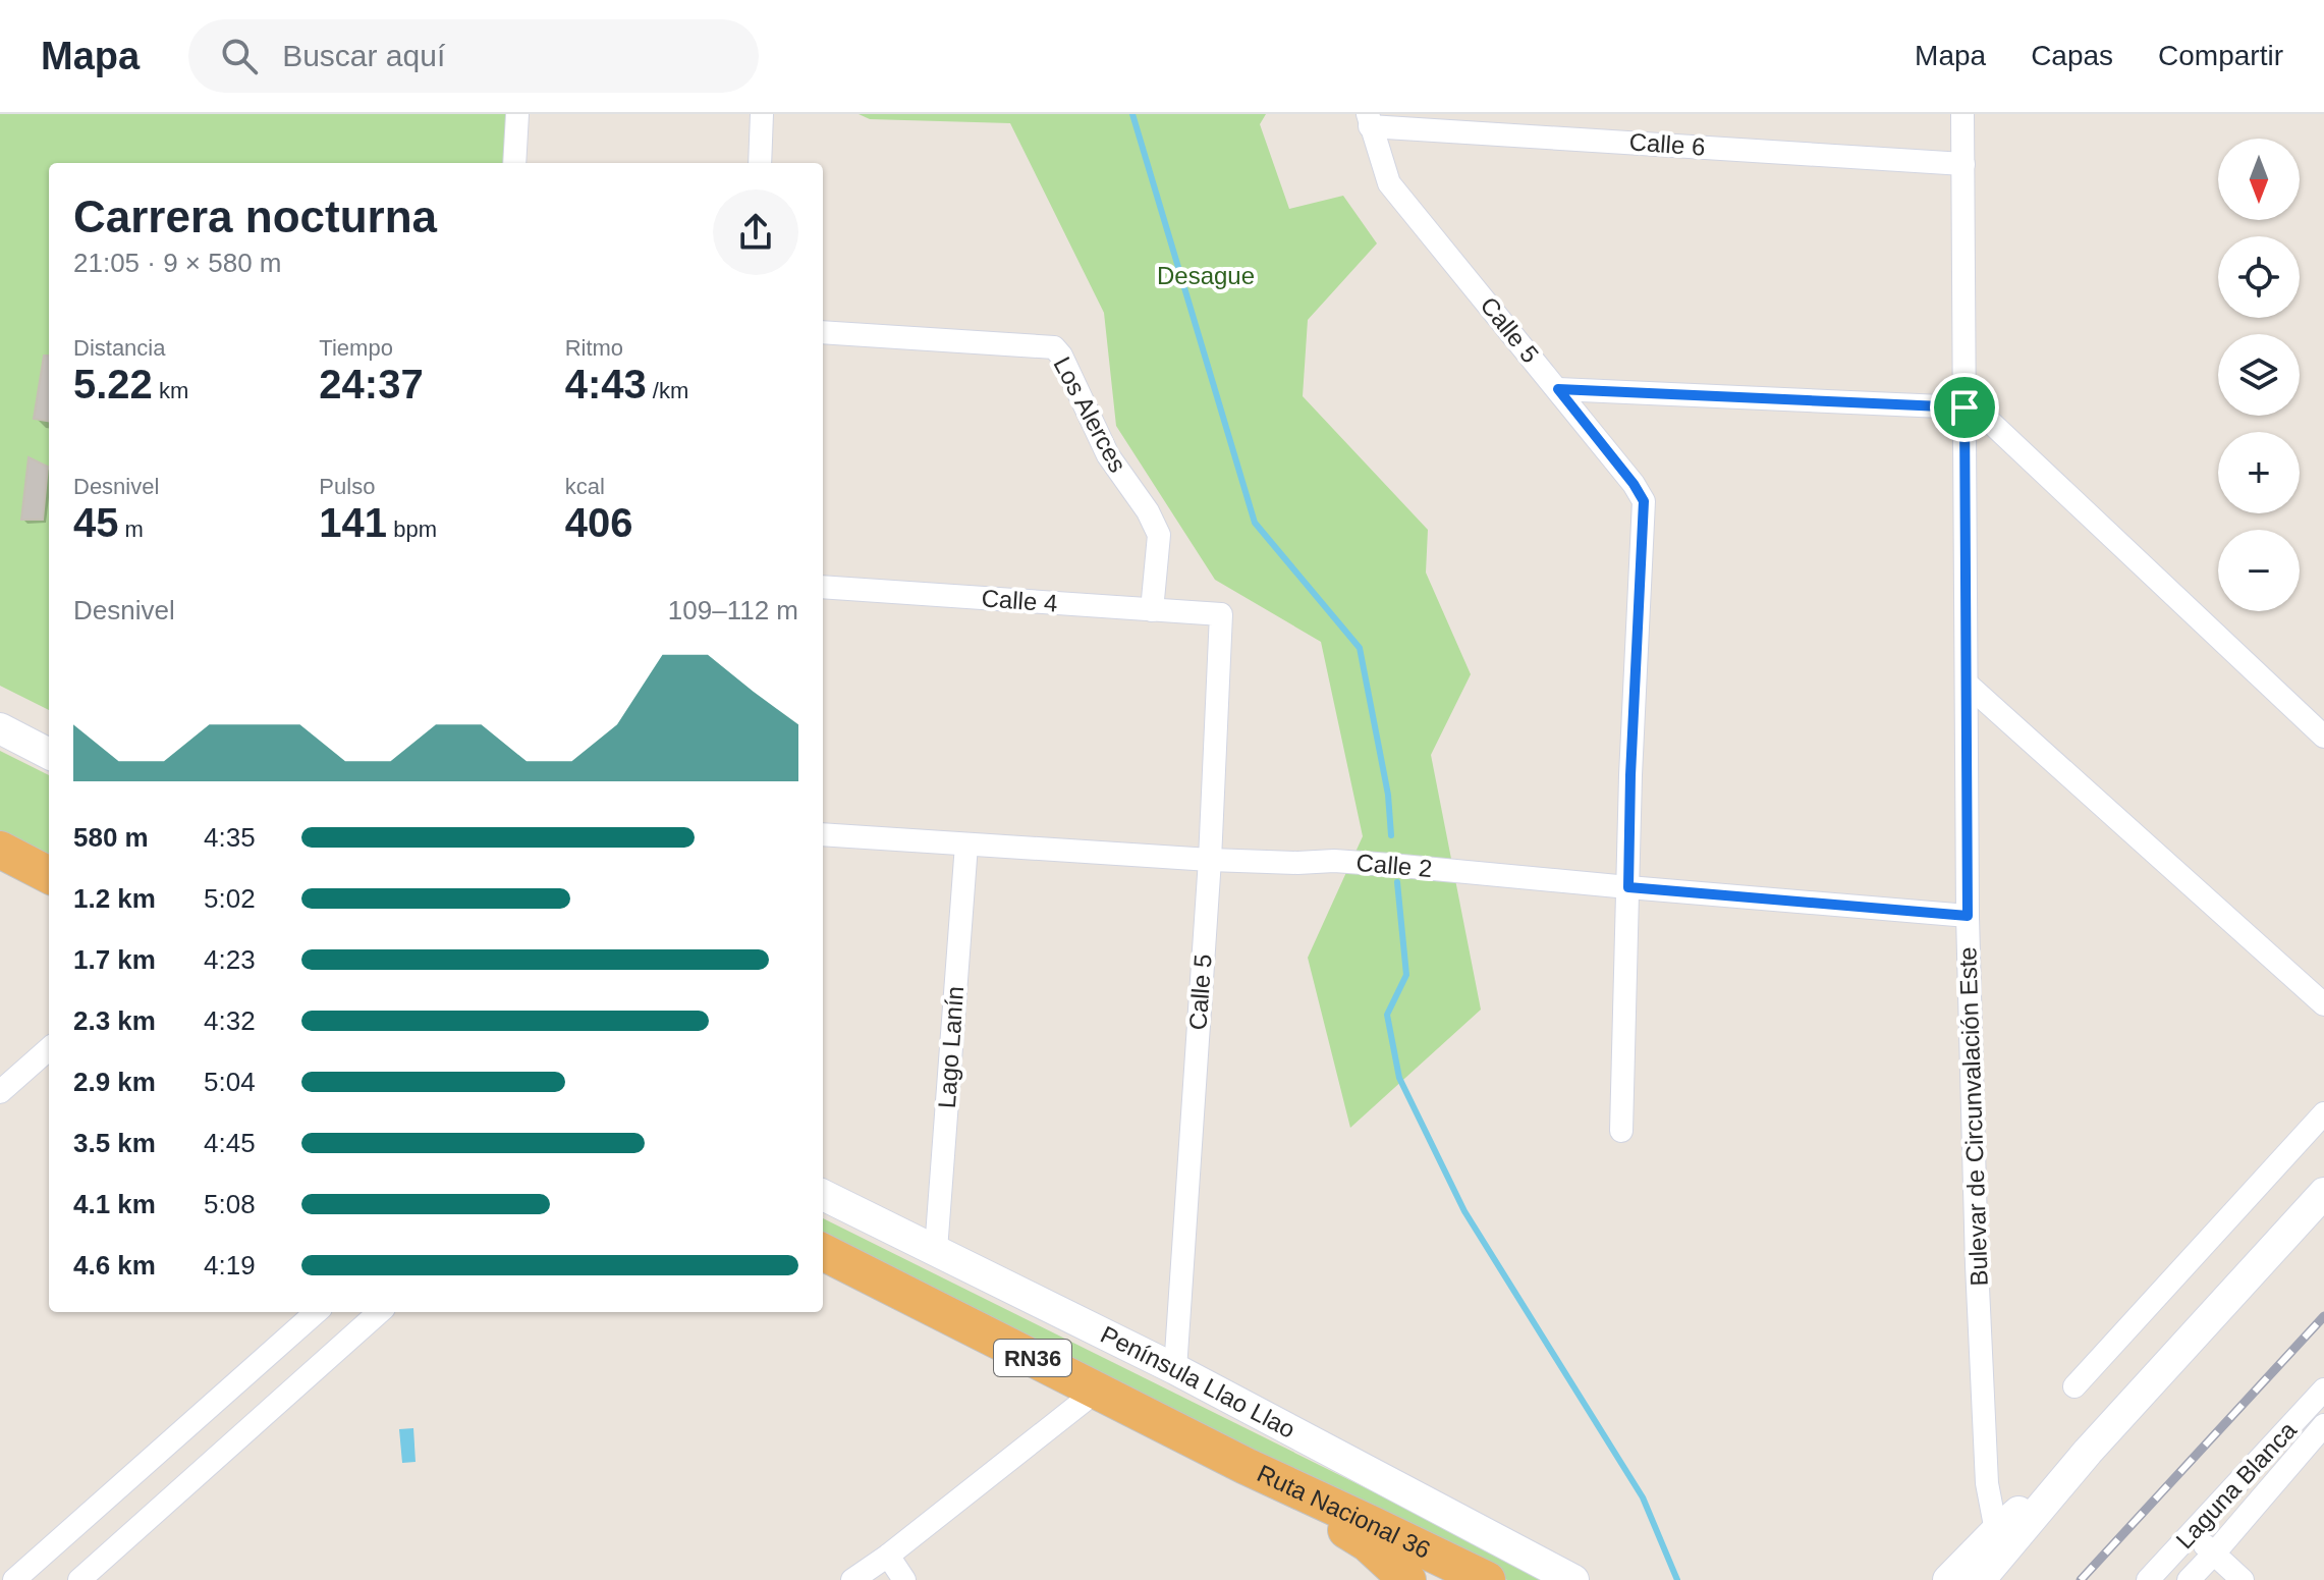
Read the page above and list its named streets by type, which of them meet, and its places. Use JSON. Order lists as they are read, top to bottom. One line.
{"streets":{"highway":["RN36","Ruta Nacional 36"],"main road":["Península Llao Llao"],"street":["Calle 6","Calle 5","Los Alerces","Calle 4","Calle 2","Lago Lanín","Bulevar de Circunvalación Este","Laguna Blanca"]},"crossings":[["Calle 6","Calle 5"],["Calle 6","Bulevar de Circunvalación Este"],["Calle 5","Calle 4"],["Calle 5","Calle 2"],["Calle 5","Península Llao Llao"],["Los Alerces","Calle 4"],["Calle 2","Lago Lanín"],["Calle 2","Bulevar de Circunvalación Este"],["Lago Lanín","Península Llao Llao"]],"parks":["Desague"],"north":"bottom","page":{"header":"Mapa","search":"Buscar aquí","nav":["Mapa","Capas","Compartir"],"map_buttons":["+","−"],"heading":["Carrera nocturna","21:05 · 9 × 580 m"],"stats":[["Distancia","5.22 km"],["Tiempo","24:37"],["Ritmo","4:43 /km"],["Desnivel","45 m"],["Pulso","141 bpm"],["kcal","406"]],"chart":["Desnivel","109–112 m"],"list":[{"name":"580 m","note":"4:35"},{"name":"1.2 km","note":"5:02"},{"name":"1.7 km","note":"4:23"},{"name":"2.3 km","note":"4:32"},{"name":"2.9 km","note":"5:04"},{"name":"3.5 km","note":"4:45"},{"name":"4.1 km","note":"5:08"},{"name":"4.6 km","note":"4:19"}]}}
